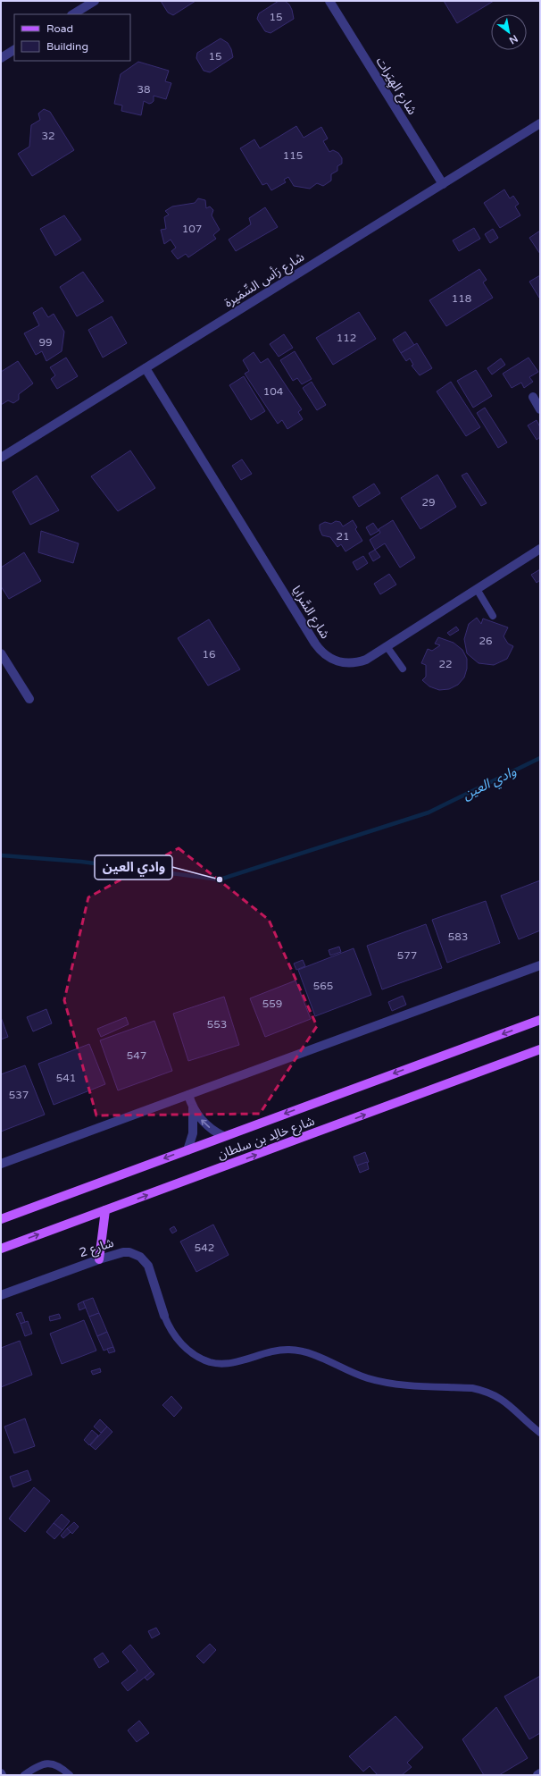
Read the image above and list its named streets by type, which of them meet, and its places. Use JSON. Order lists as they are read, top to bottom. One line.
{"streets":{"main road":["شارع خالِد بن سلطان"],"street":["شارع الهِيَرات","شارع رَأس السِّمَيرة","شارع السَّرايا","شارع 2"]},"crossings":[["شارع الهِيَرات","شارع رَأس السِّمَيرة"],["شارع رَأس السِّمَيرة","شارع السَّرايا"]],"water":["وادي العين"],"places":["وادي العين"],"house_numbers":["15","15","38","32","115","107","118","112","99","104","29","21","26","16","22","583","577","565","559","553","547","541","537","542"],"legend":["Road","Building"],"north":"bottom right"}
